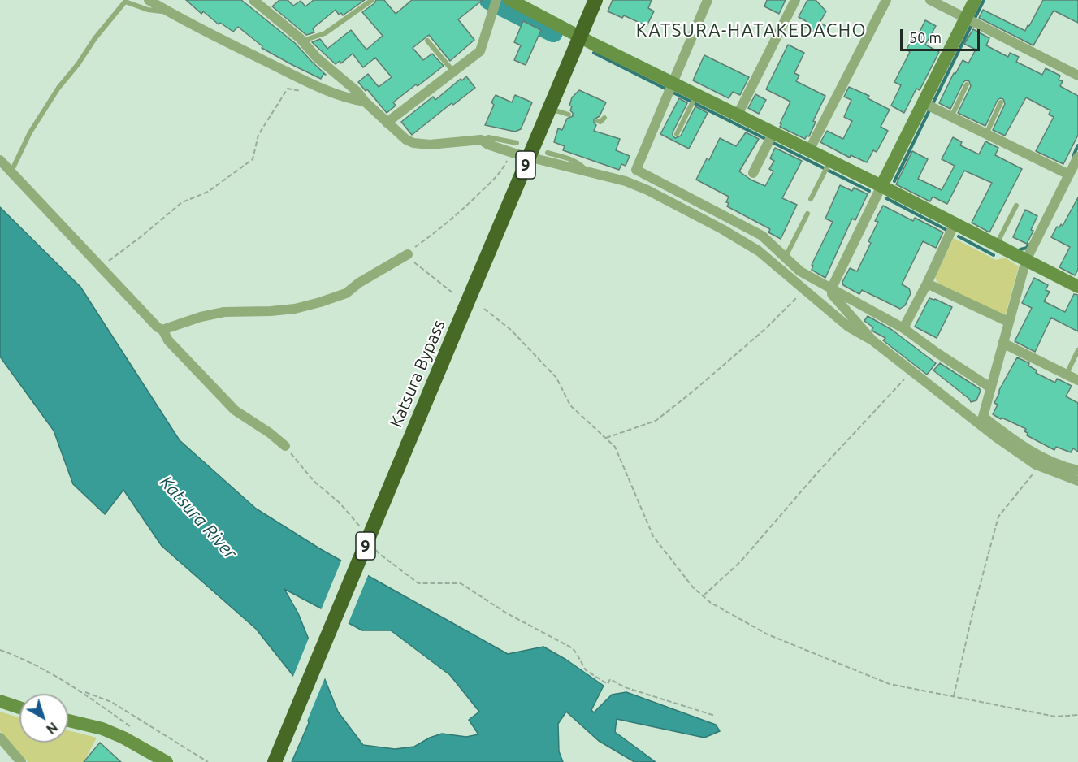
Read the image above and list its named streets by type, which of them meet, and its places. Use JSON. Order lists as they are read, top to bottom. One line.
{"streets":{"highway":["9","Katsura Bypass"]},"districts":["KATSURA-HATAKEDACHO"],"water":["Katsura River"],"scale_bar":"50 m","north":"bottom right"}
